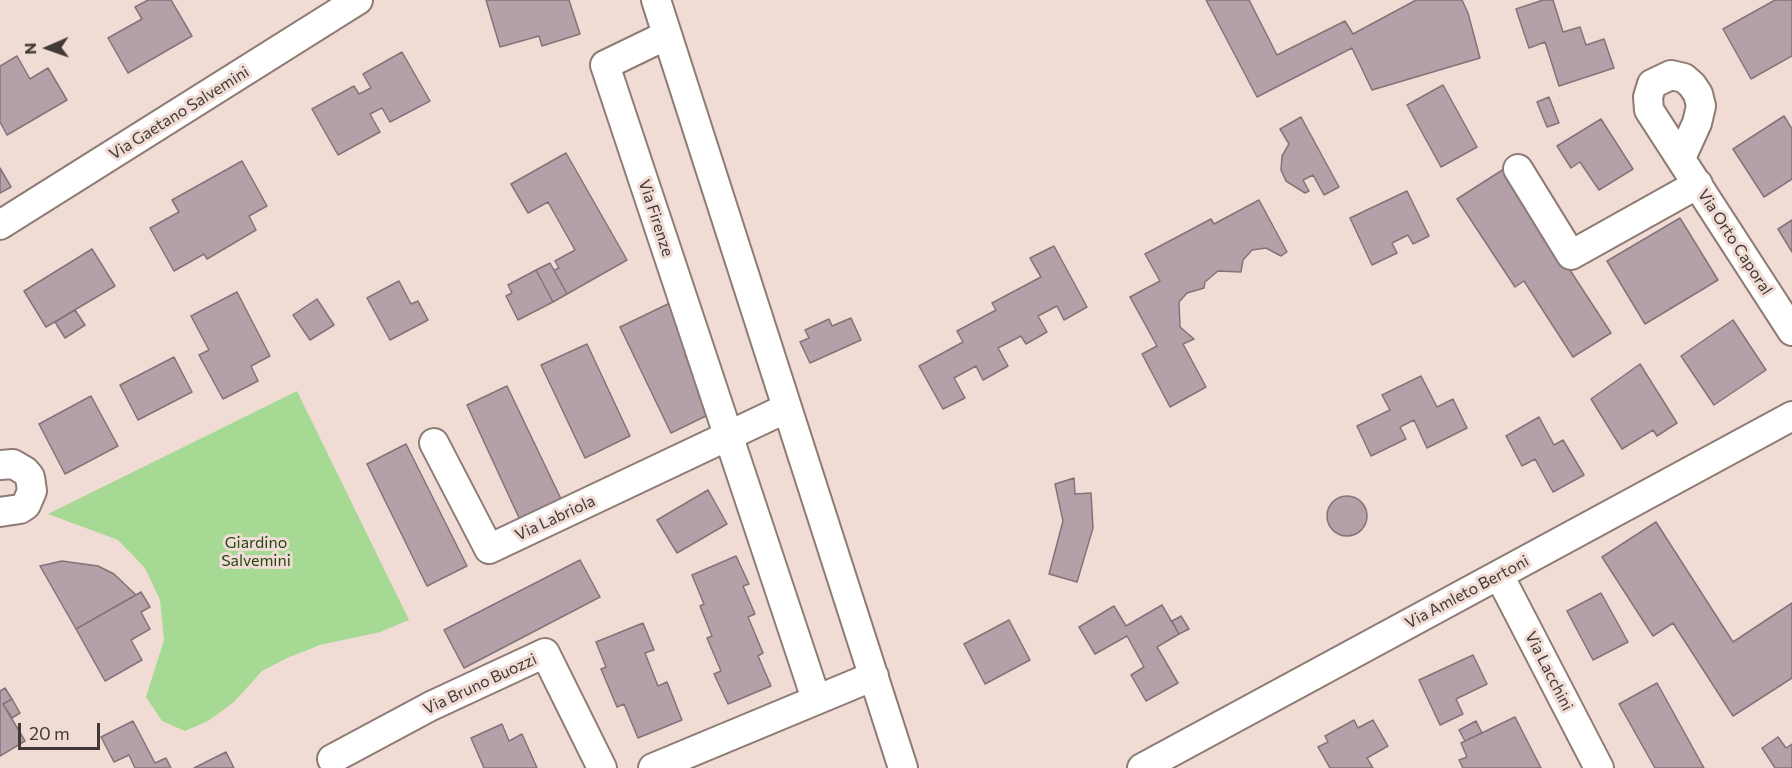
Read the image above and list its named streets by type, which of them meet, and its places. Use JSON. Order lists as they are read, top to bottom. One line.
{"streets":{"street":["Via Gaetano Salvemini","Via Firenze","Via Orto Caporal","Via Labriola","Via Amleto Bertoni","Via Lacchini","Via Bruno Buozzi"]},"crossings":[["Via Firenze","Via Labriola"],["Via Amleto Bertoni","Via Lacchini"]],"parks":["Giardino Salvemini"],"scale_bar":"20 m","north":"left"}
